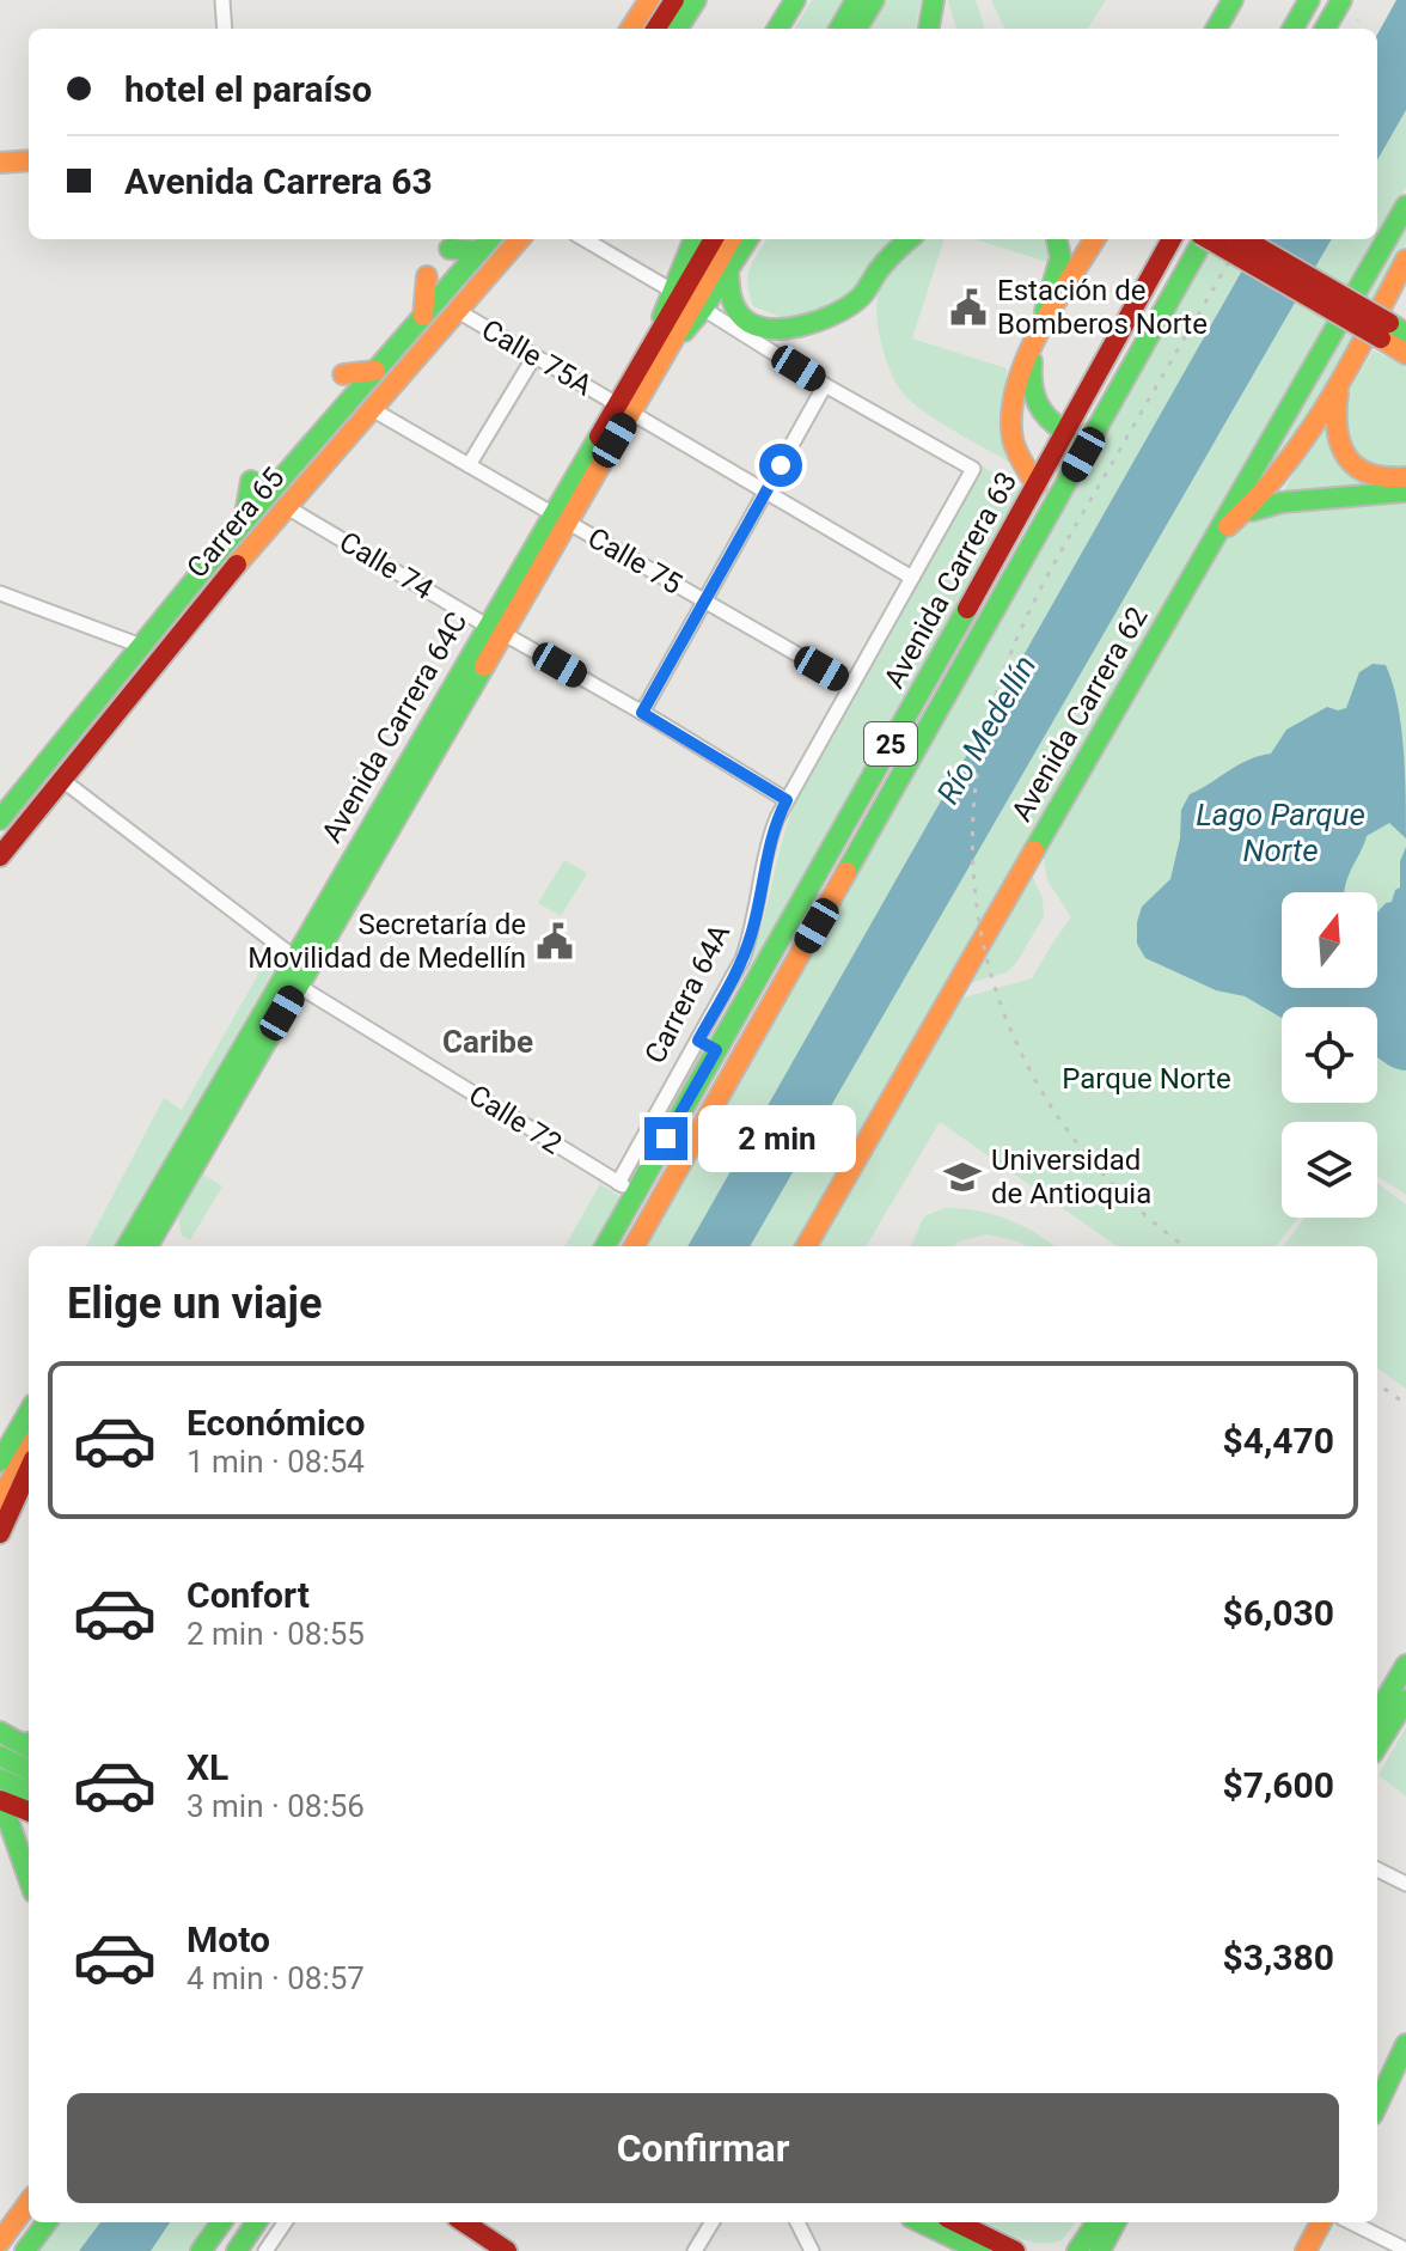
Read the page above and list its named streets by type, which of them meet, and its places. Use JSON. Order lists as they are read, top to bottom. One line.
{"streets":{"main road":["Carrera 65","Avenida Carrera 63","Avenida Carrera 62","Avenida Carrera 64C","25"],"street":["Calle 75A","Calle 75","Calle 74","Carrera 64A","Calle 72"]},"crossings":[["Calle 75A","Carrera 65"],["Calle 75A","Avenida Carrera 64C"],["Calle 75A","Carrera 64A"],["Carrera 65","Calle 75"],["Carrera 65","Calle 74"],["Calle 75","Avenida Carrera 64C"],["Calle 75","Carrera 64A"],["Calle 74","Avenida Carrera 64C"],["Calle 74","Carrera 64A"],["Avenida Carrera 63","Carrera 64A"],["Avenida Carrera 63","Calle 72"],["Avenida Carrera 64C","Calle 72"],["Carrera 64A","Calle 72"]],"districts":["Caribe"],"water":["Río Medellín","Lago Parque Norte"],"parks":["Parque Norte"],"places":{"public building":["Estación de Bomberos Norte","Secretaría de Movilidad de Medellín"],"school or university":["Universidad de Antioquia"]},"north":"top","page":{"banner":["hotel el paraíso","Avenida Carrera 63"],"bubble":"2 min","heading":"Elige un viaje","list":[{"name":"Económico","note":"1 min · 08:54","value":"$4,470"},{"name":"Confort","note":"2 min · 08:55","value":"$6,030"},{"name":"XL","note":"3 min · 08:56","value":"$7,600"},{"name":"Moto","note":"4 min · 08:57","value":"$3,380"}],"buttons":"Confirmar"}}
